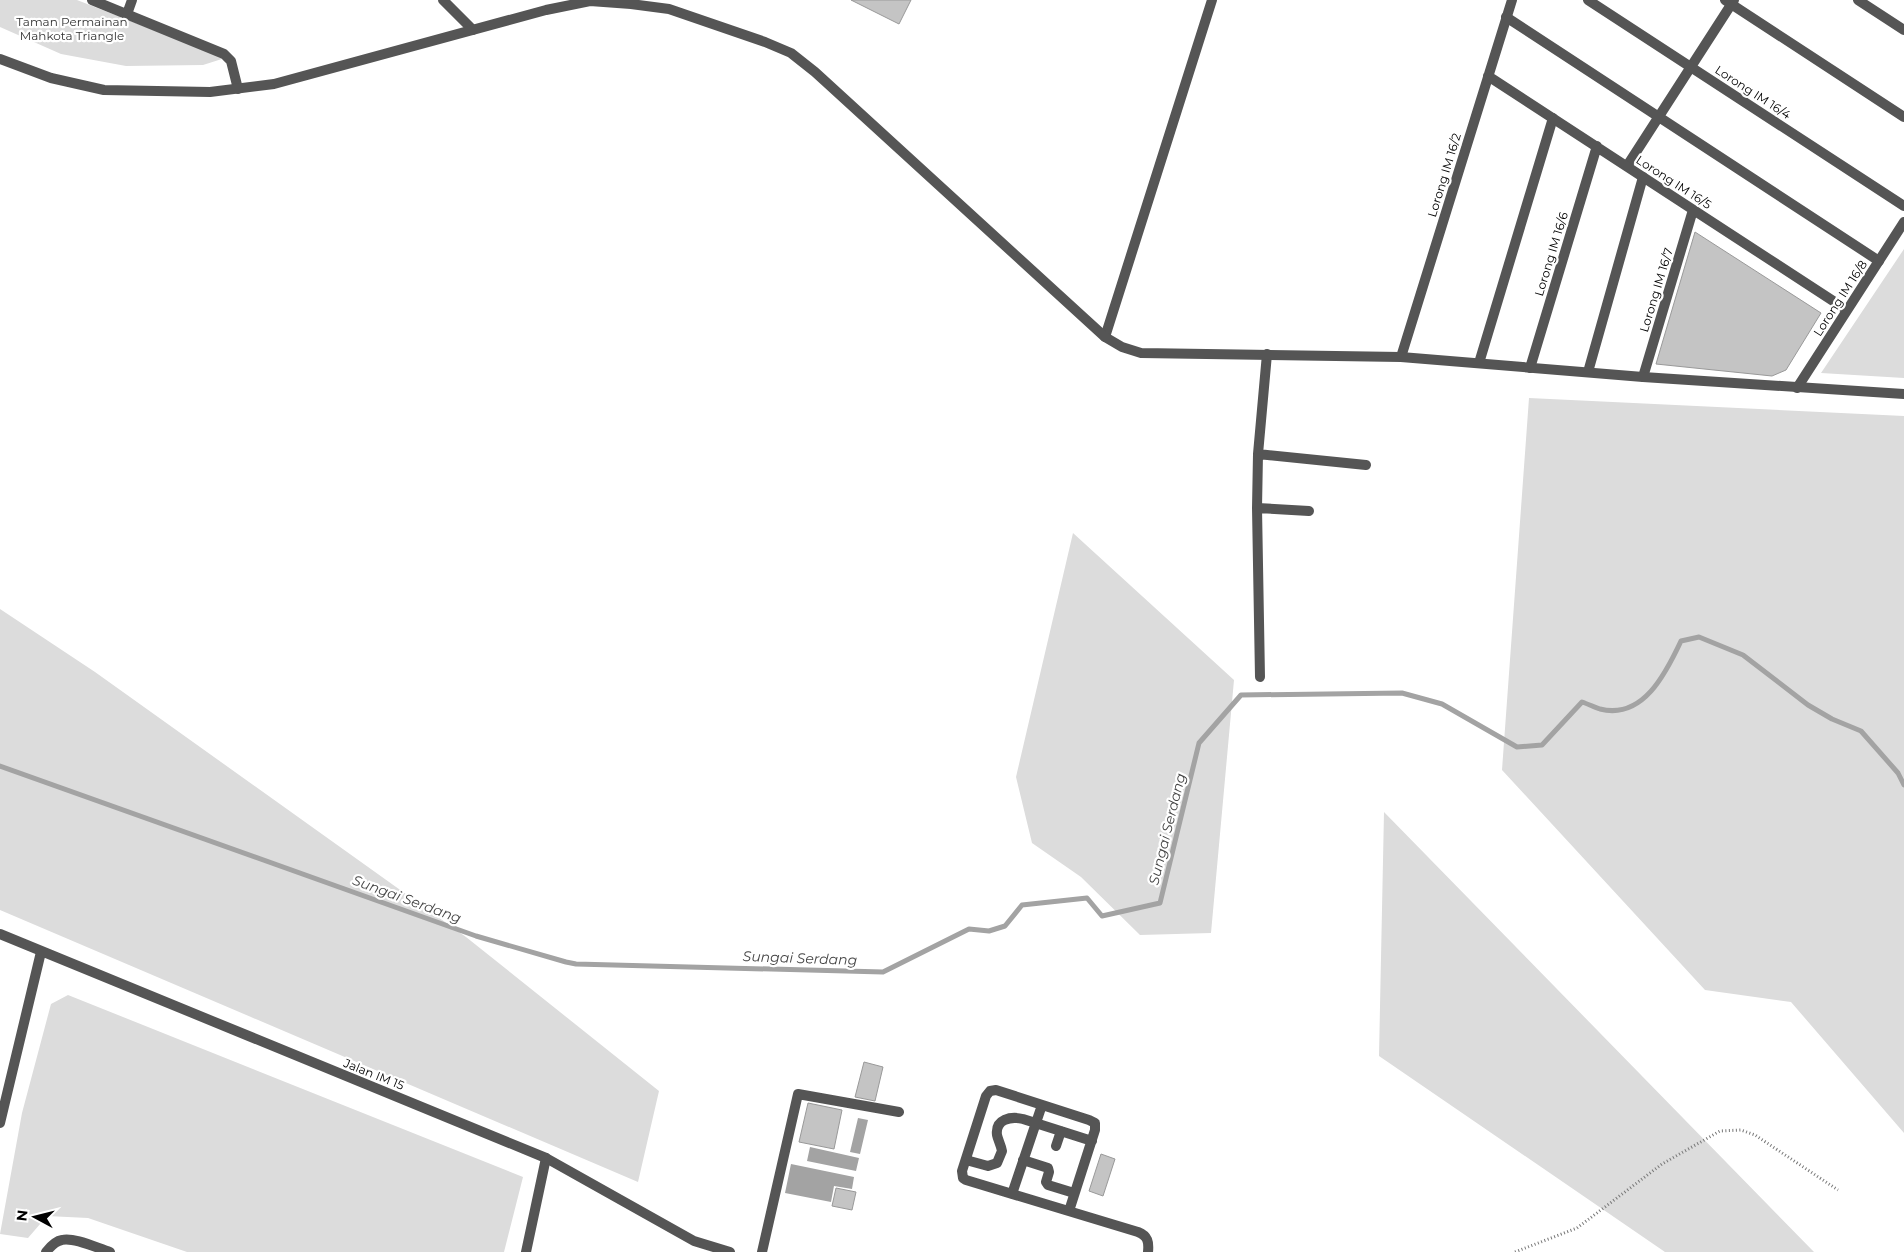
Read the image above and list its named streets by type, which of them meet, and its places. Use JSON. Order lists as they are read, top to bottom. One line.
{"streets":{"street":["Lorong IM 16/4","Lorong IM 16/2","Lorong IM 16/5","Lorong IM 16/6","Lorong IM 16/7","Lorong IM 16/8","Jalan IM 15"]},"crossings":[["Lorong IM 16/2","Lorong IM 16/5"],["Lorong IM 16/5","Lorong IM 16/6"],["Lorong IM 16/5","Lorong IM 16/7"],["Lorong IM 16/5","Lorong IM 16/8"]],"water":["Sungai Serdang"],"parks":["Taman Permainan Mahkota Triangle"],"north":"left"}
